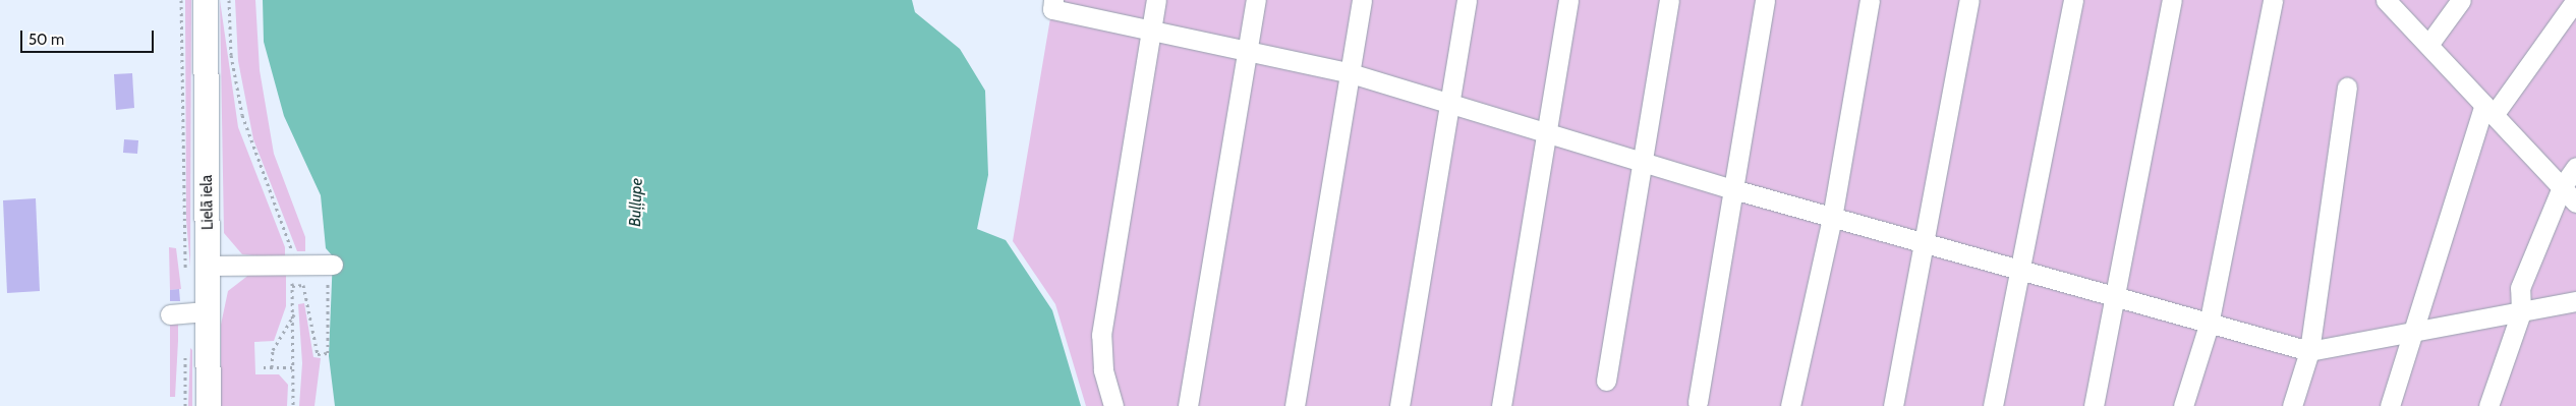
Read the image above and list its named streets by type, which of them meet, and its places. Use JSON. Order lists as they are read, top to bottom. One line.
{"streets":{"main road":["Lielā iela"]},"water":["Buļļupe"],"scale_bar":"50 m"}
